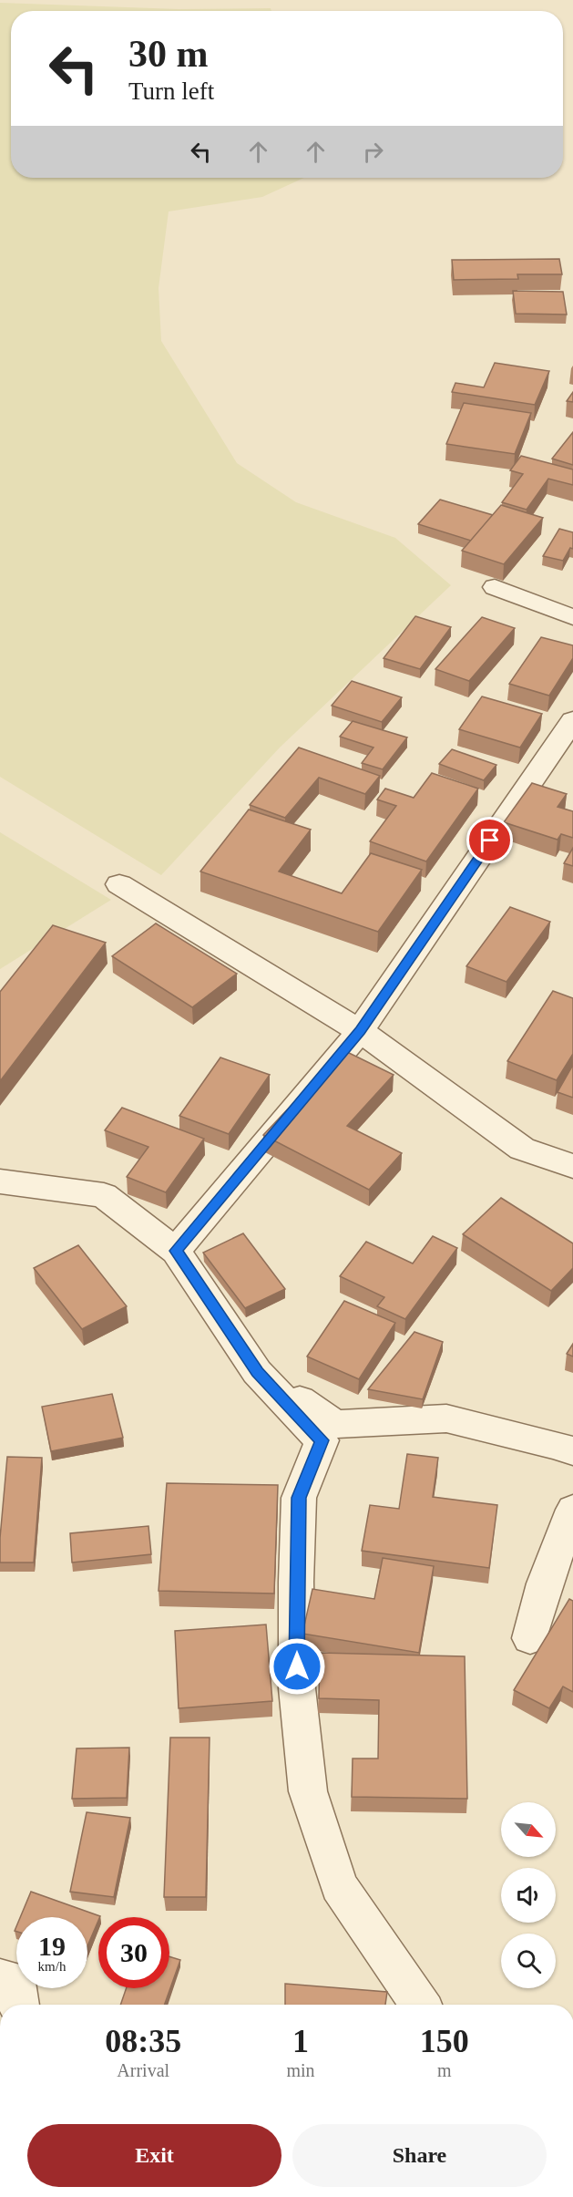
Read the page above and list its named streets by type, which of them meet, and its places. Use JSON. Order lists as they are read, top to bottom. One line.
{"north":"bottom right","page":{"turn":["30 m","Turn left"],"speed":"19 km/h","limit":"30","eta":["08:35","Arrival","1","min","150","m"],"buttons":["Exit","Share"]}}
